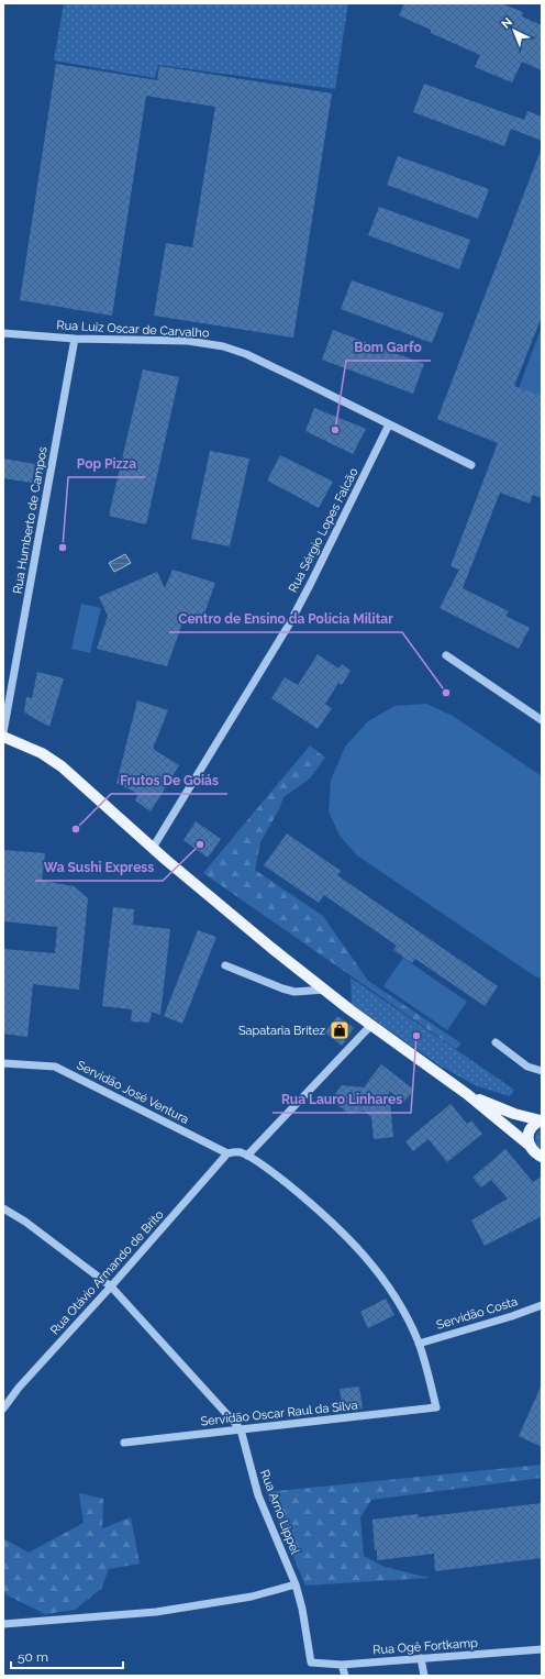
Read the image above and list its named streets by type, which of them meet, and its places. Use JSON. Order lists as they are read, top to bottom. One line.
{"streets":{"street":["Rua Luiz Oscar de Carvalho","Rua Humberto de Campos","Rua Sérgio Lopes Falcão","Servidão José Ventura","Rua Otávio Armando de Brito","Servidão Costa","Servidão Oscar Raul da Silva","Rua Arno Lippel","Rua Ogê Fortkamp"]},"crossings":[["Rua Luiz Oscar de Carvalho","Rua Humberto de Campos"],["Rua Luiz Oscar de Carvalho","Rua Sérgio Lopes Falcão"],["Servidão José Ventura","Rua Otávio Armando de Brito"],["Servidão José Ventura","Servidão Costa"],["Servidão José Ventura","Servidão Oscar Raul da Silva"],["Rua Otávio Armando de Brito","Rua Arno Lippel"],["Servidão Oscar Raul da Silva","Rua Arno Lippel"],["Rua Arno Lippel","Rua Ogê Fortkamp"]],"places":{"other":["Bom Garfo","Pop Pizza","Centro de Ensino da Polícia Militar","Frutos De Goiás","Wa Sushi Express","Rua Lauro Linhares"],"shop":["Sapataria Britez"]},"scale_bar":"50 m","north":"top left"}
